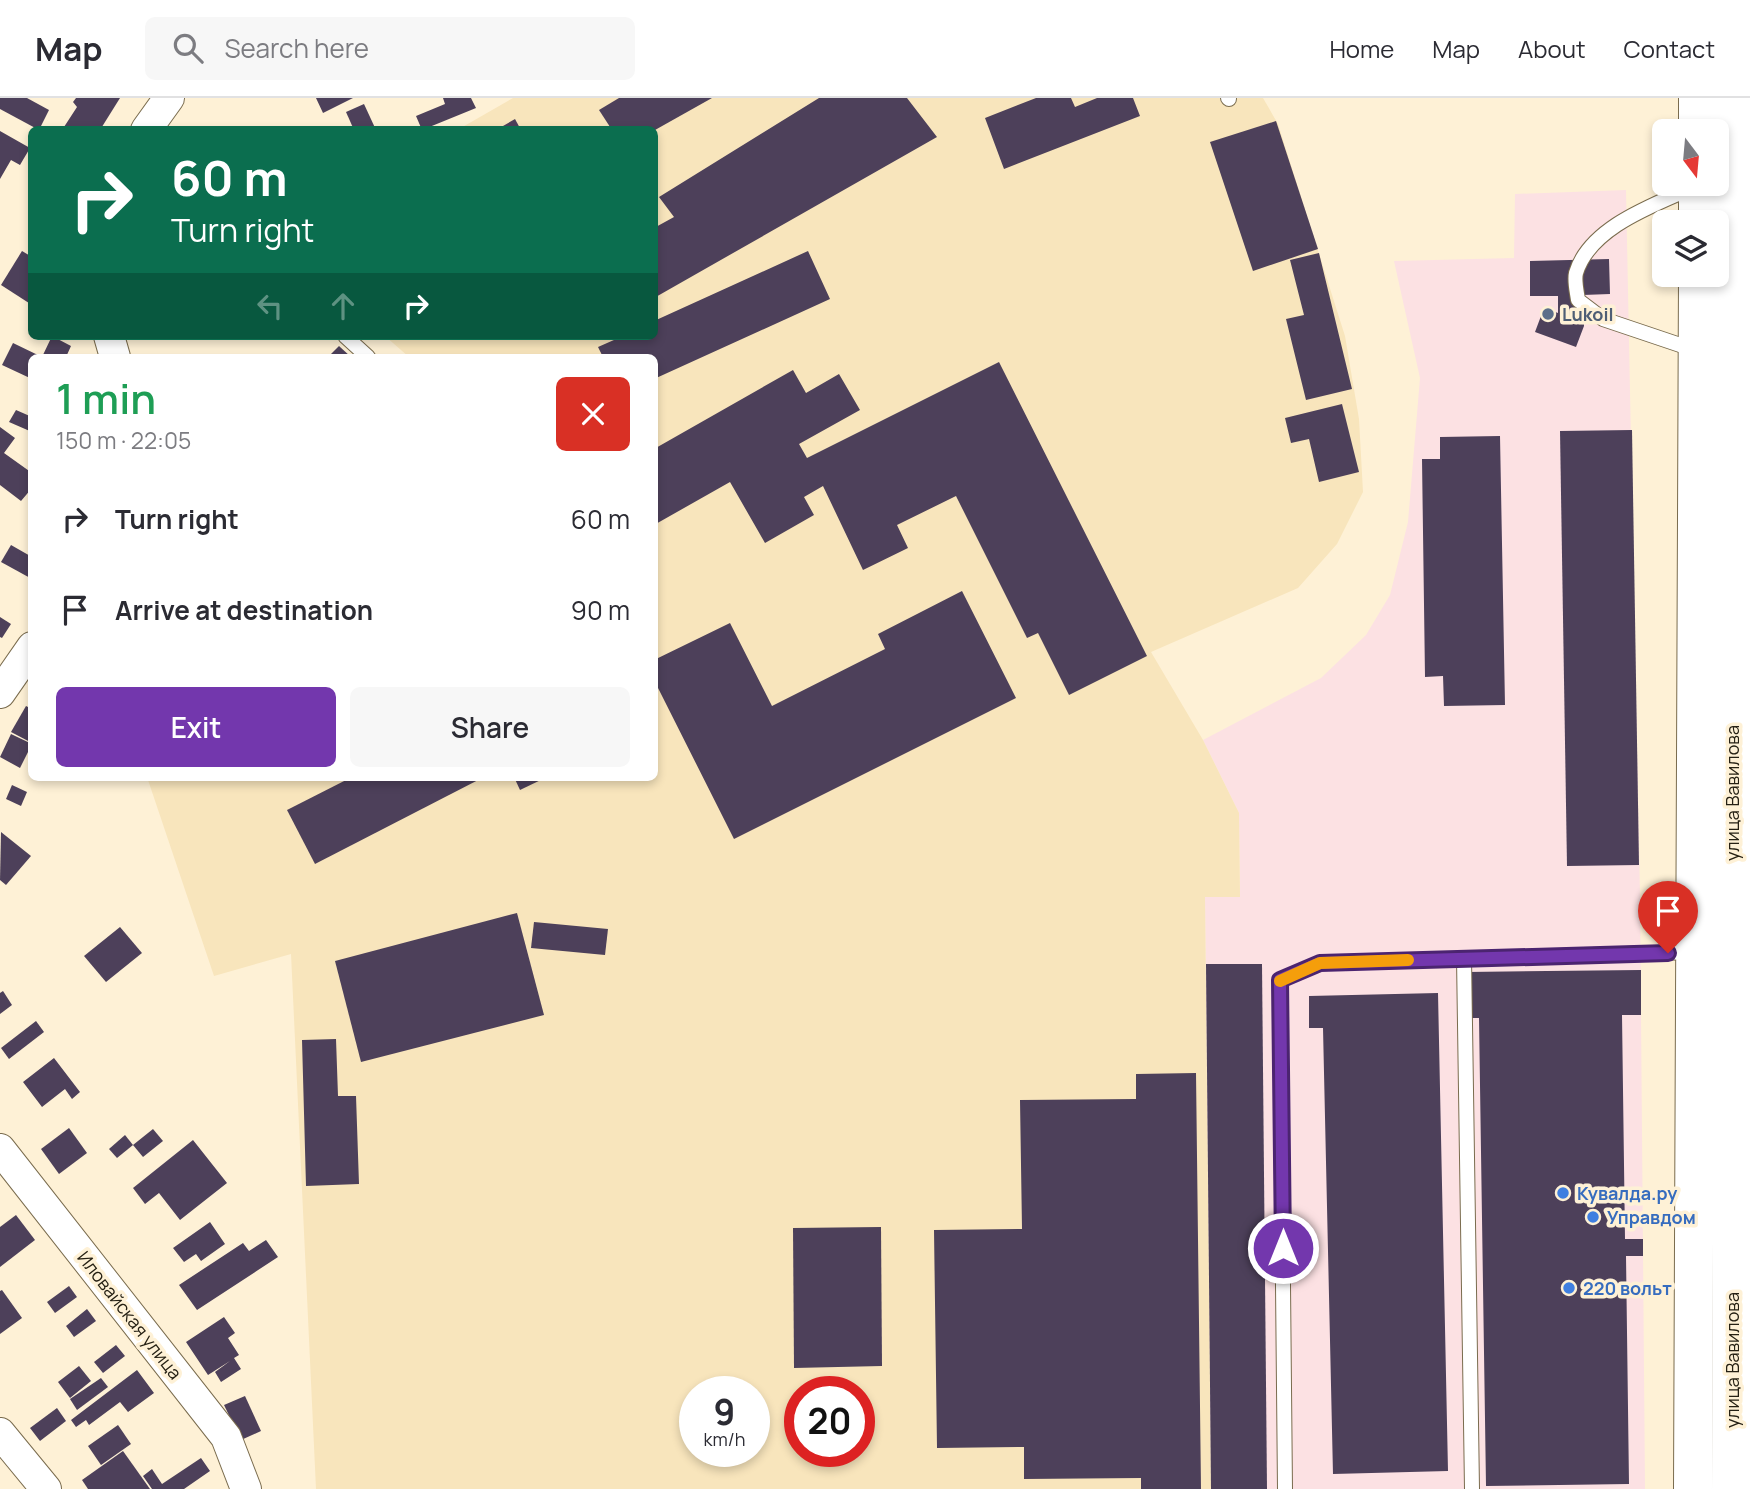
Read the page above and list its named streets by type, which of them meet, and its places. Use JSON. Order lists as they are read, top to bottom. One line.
{"streets":{"main road":["улица Вавилова"],"street":["Иловайская улица"]},"places":["Lukoil","Кувалда.ру","Управдом","220 вольт"],"north":"bottom","page":{"header":"Map","search":"Search here","nav":["Home","Map","About","Contact"],"turn":["60 m","Turn right"],"heading":["1 min","150 m · 22:05"],"list":[{"name":"Turn right","value":"60 m"},{"name":"Arrive at destination","value":"90 m"}],"buttons":["Exit","Share"],"speed":"9 km/h","limit":"20"}}
